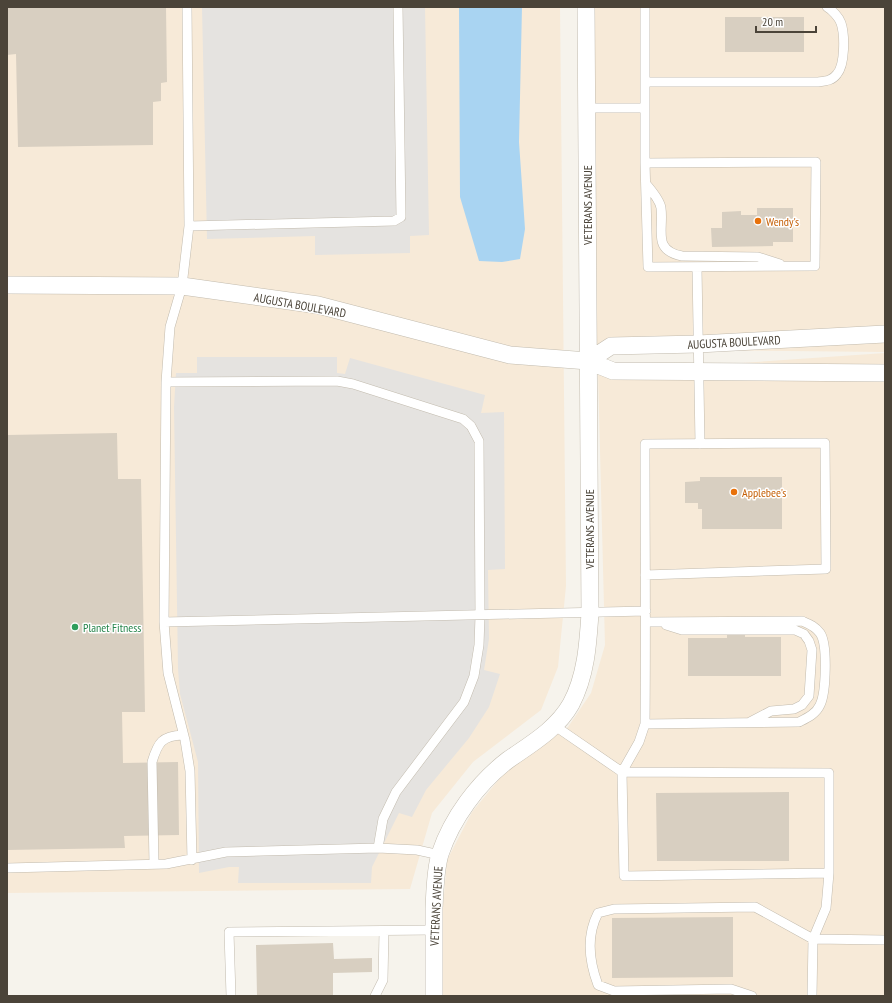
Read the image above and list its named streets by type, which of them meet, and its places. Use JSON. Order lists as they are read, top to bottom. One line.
{"streets":{"street":["VETERANS AVENUE","AUGUSTA BOULEVARD"]},"crossings":[["VETERANS AVENUE","AUGUSTA BOULEVARD"]],"places":["Wendy's","Applebee's","Planet Fitness"],"scale_bar":"20 m"}
